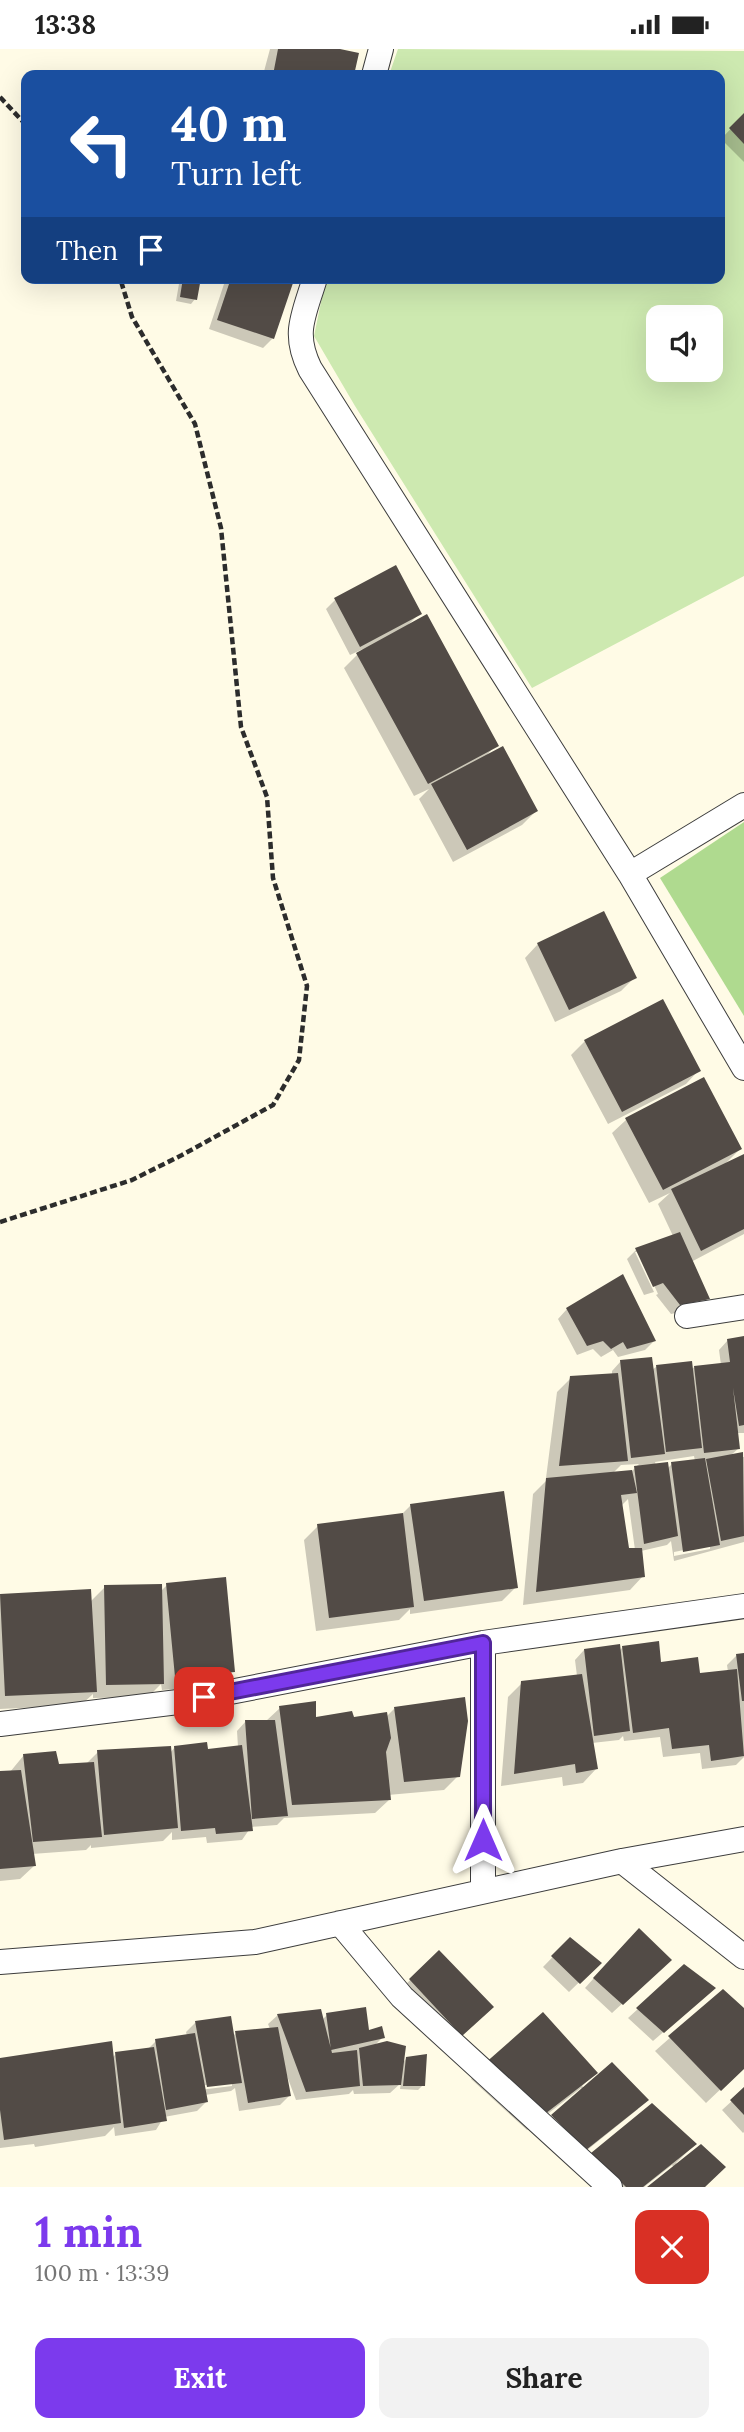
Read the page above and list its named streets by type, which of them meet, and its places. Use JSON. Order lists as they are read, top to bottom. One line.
{"page":{"status":"13:38","turn":["40 m","Turn left"],"then":"Then","heading":["1 min","100 m · 13:39"],"buttons":["Exit","Share"]}}
